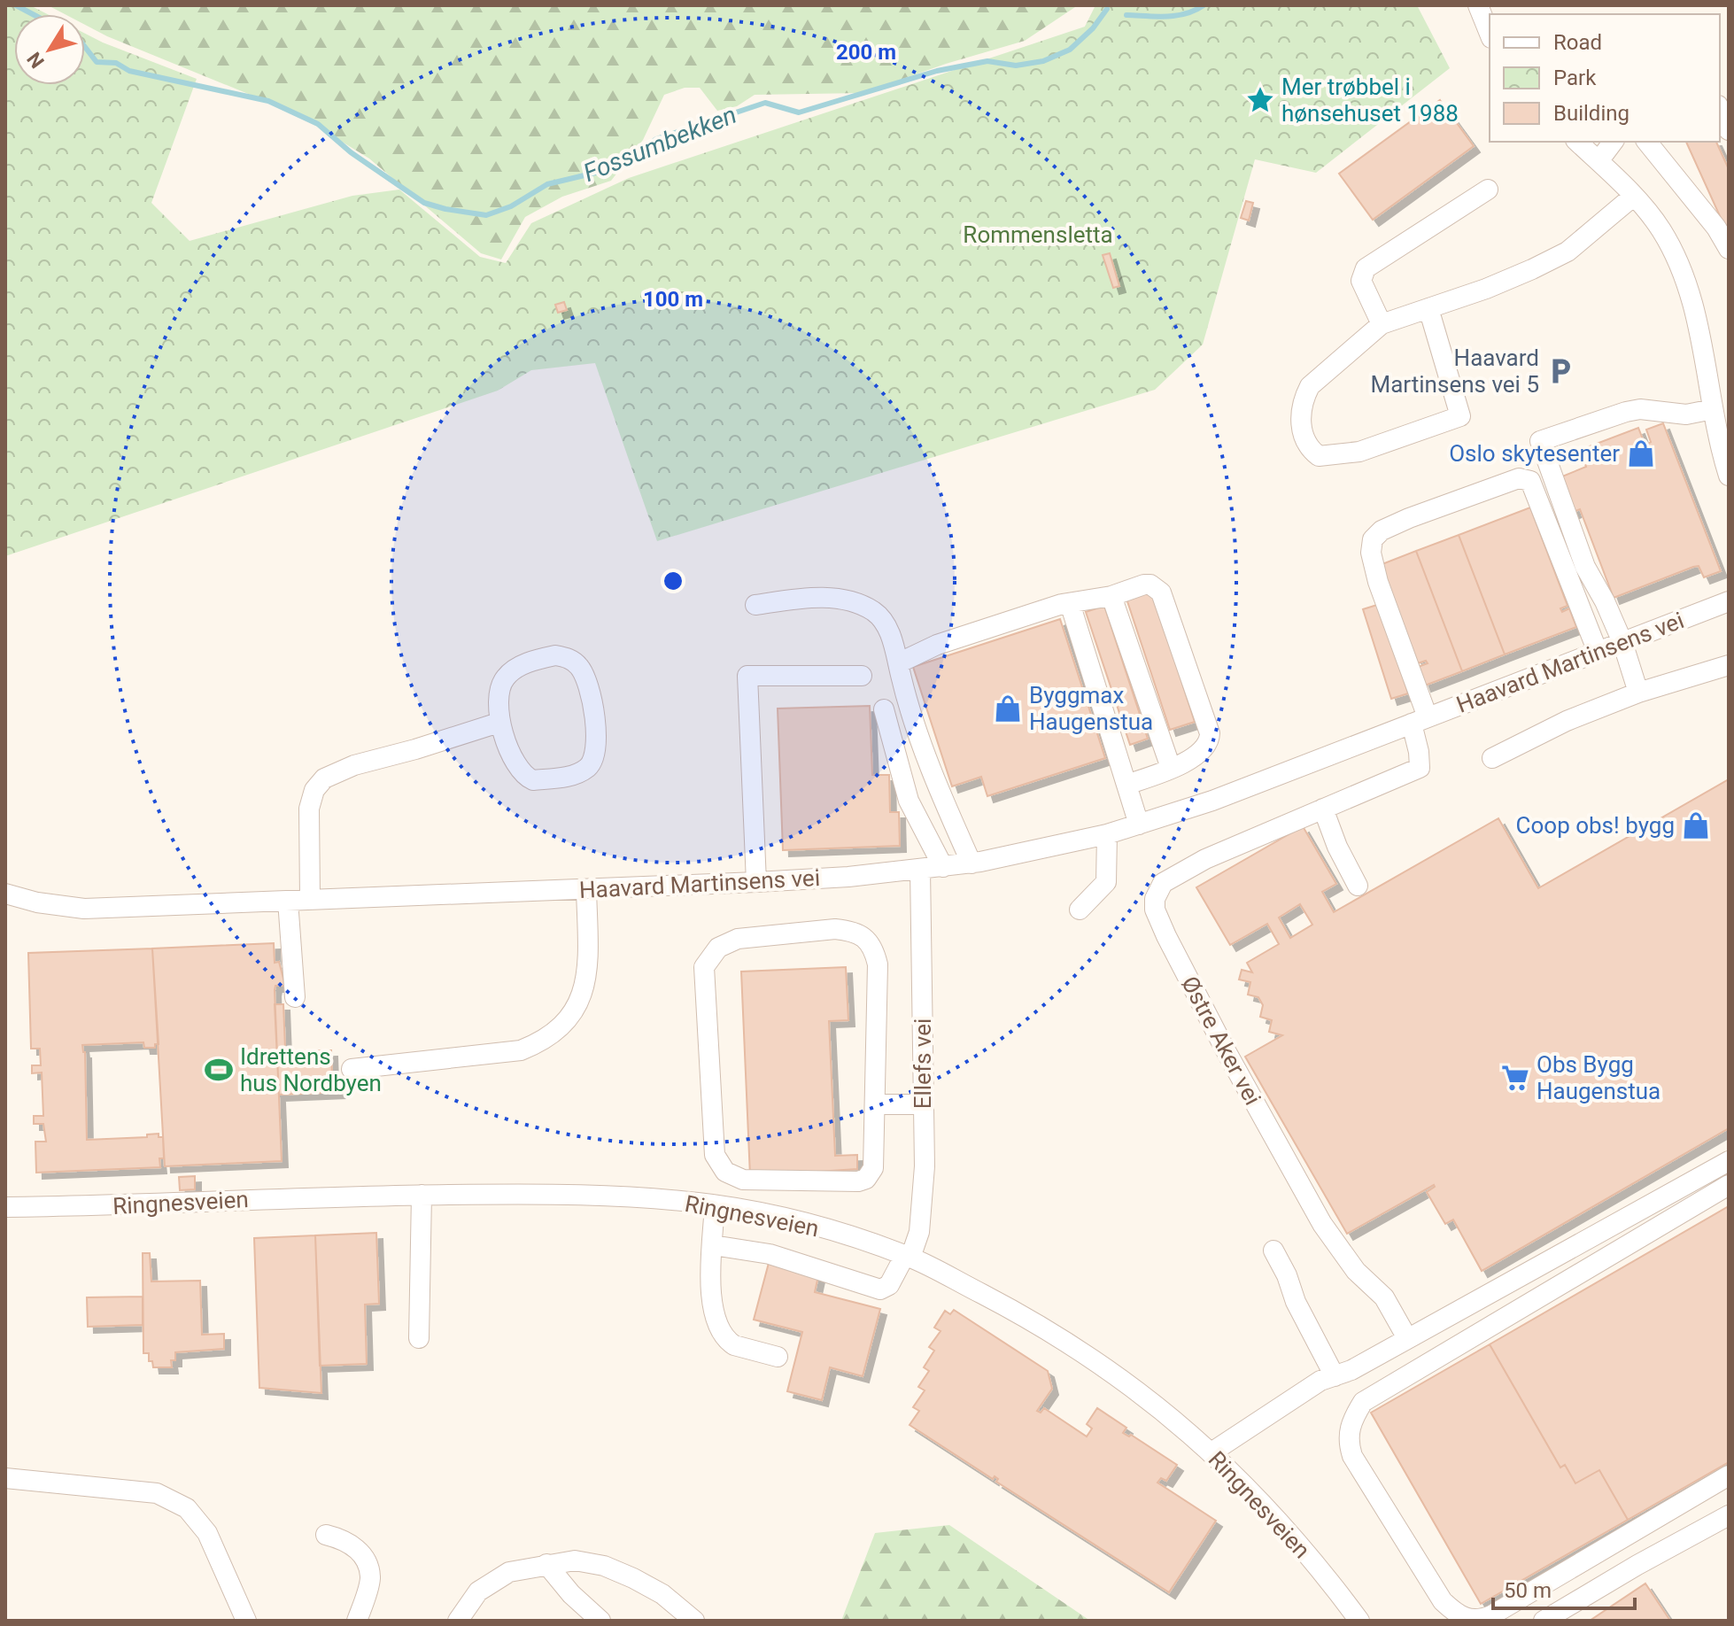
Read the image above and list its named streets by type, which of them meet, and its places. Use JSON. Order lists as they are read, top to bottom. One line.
{"streets":{"street":["Haavard Martinsens vei","Østre Aker vei","Ellefs vei","Ringnesveien"]},"crossings":[["Haavard Martinsens vei","Østre Aker vei"],["Haavard Martinsens vei","Ellefs vei"],["Ellefs vei","Ringnesveien"]],"water":["Fossumbekken"],"parks":["Rommensletta"],"places":{"place":["Mer trøbbel i hønsehuset 1988"],"parking":["Haavard Martinsens vei 5"],"shop":["Oslo skytesenter","Byggmax Haugenstua","Coop obs! bygg"],"sports":["Idrettens hus Nordbyen"],"supermarket":["Obs Bygg Haugenstua"]},"legend":["Road","Park","Building"],"scale_bar":"50 m","north":"bottom left","rings":["200 m","100 m"]}
